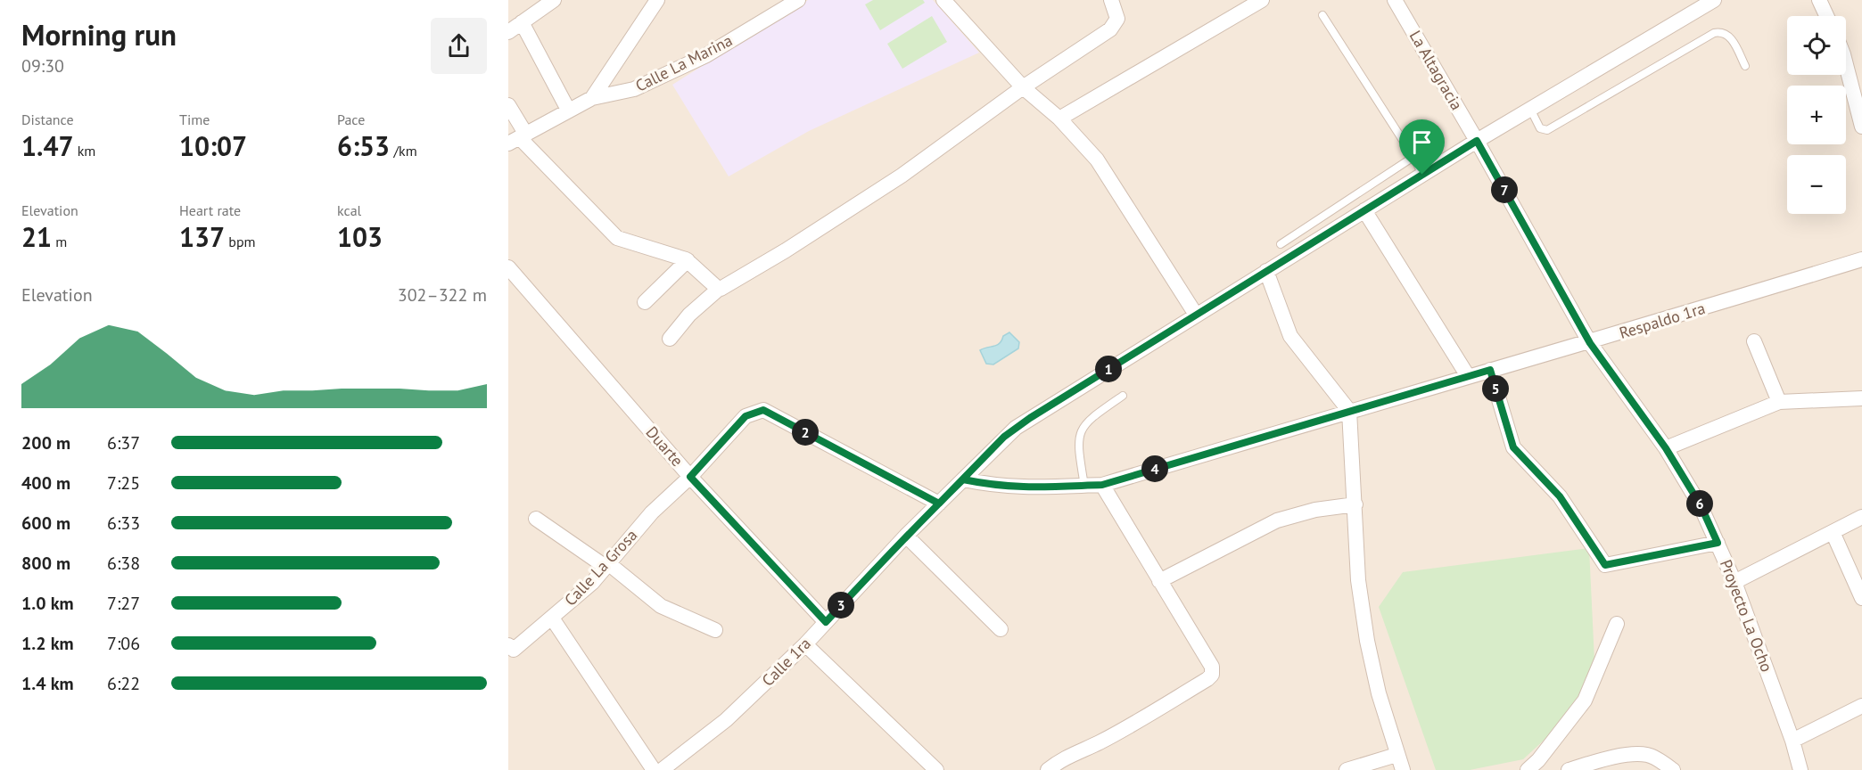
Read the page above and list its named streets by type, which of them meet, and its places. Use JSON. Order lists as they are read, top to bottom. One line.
{"streets":{"street":["Calle La Marina","La Altagracia","Respaldo 1ra","Duarte","Calle La Grosa","Proyecto La Ocho","Calle 1ra"]},"crossings":[["La Altagracia","Proyecto La Ocho"],["La Altagracia","Calle 1ra"],["Respaldo 1ra","Proyecto La Ocho"],["Respaldo 1ra","Calle 1ra"],["Duarte","Calle La Grosa"],["Duarte","Calle 1ra"],["Calle La Grosa","Calle 1ra"],["Proyecto La Ocho","Calle 1ra"]],"page":{"heading":["Morning run","09:30"],"map_buttons":["+","−"],"stats":[["Distance","1.47 km"],["Time","10:07"],["Pace","6:53 /km"],["Elevation","21 m"],["Heart rate","137 bpm"],["kcal","103"]],"pins":["7","1","5","2","4","6","3"],"chart":["Elevation","302–322 m"],"list":[{"name":"200 m","note":"6:37"},{"name":"400 m","note":"7:25"},{"name":"600 m","note":"6:33"},{"name":"800 m","note":"6:38"},{"name":"1.0 km","note":"7:27"},{"name":"1.2 km","note":"7:06"},{"name":"1.4 km","note":"6:22"}]}}
